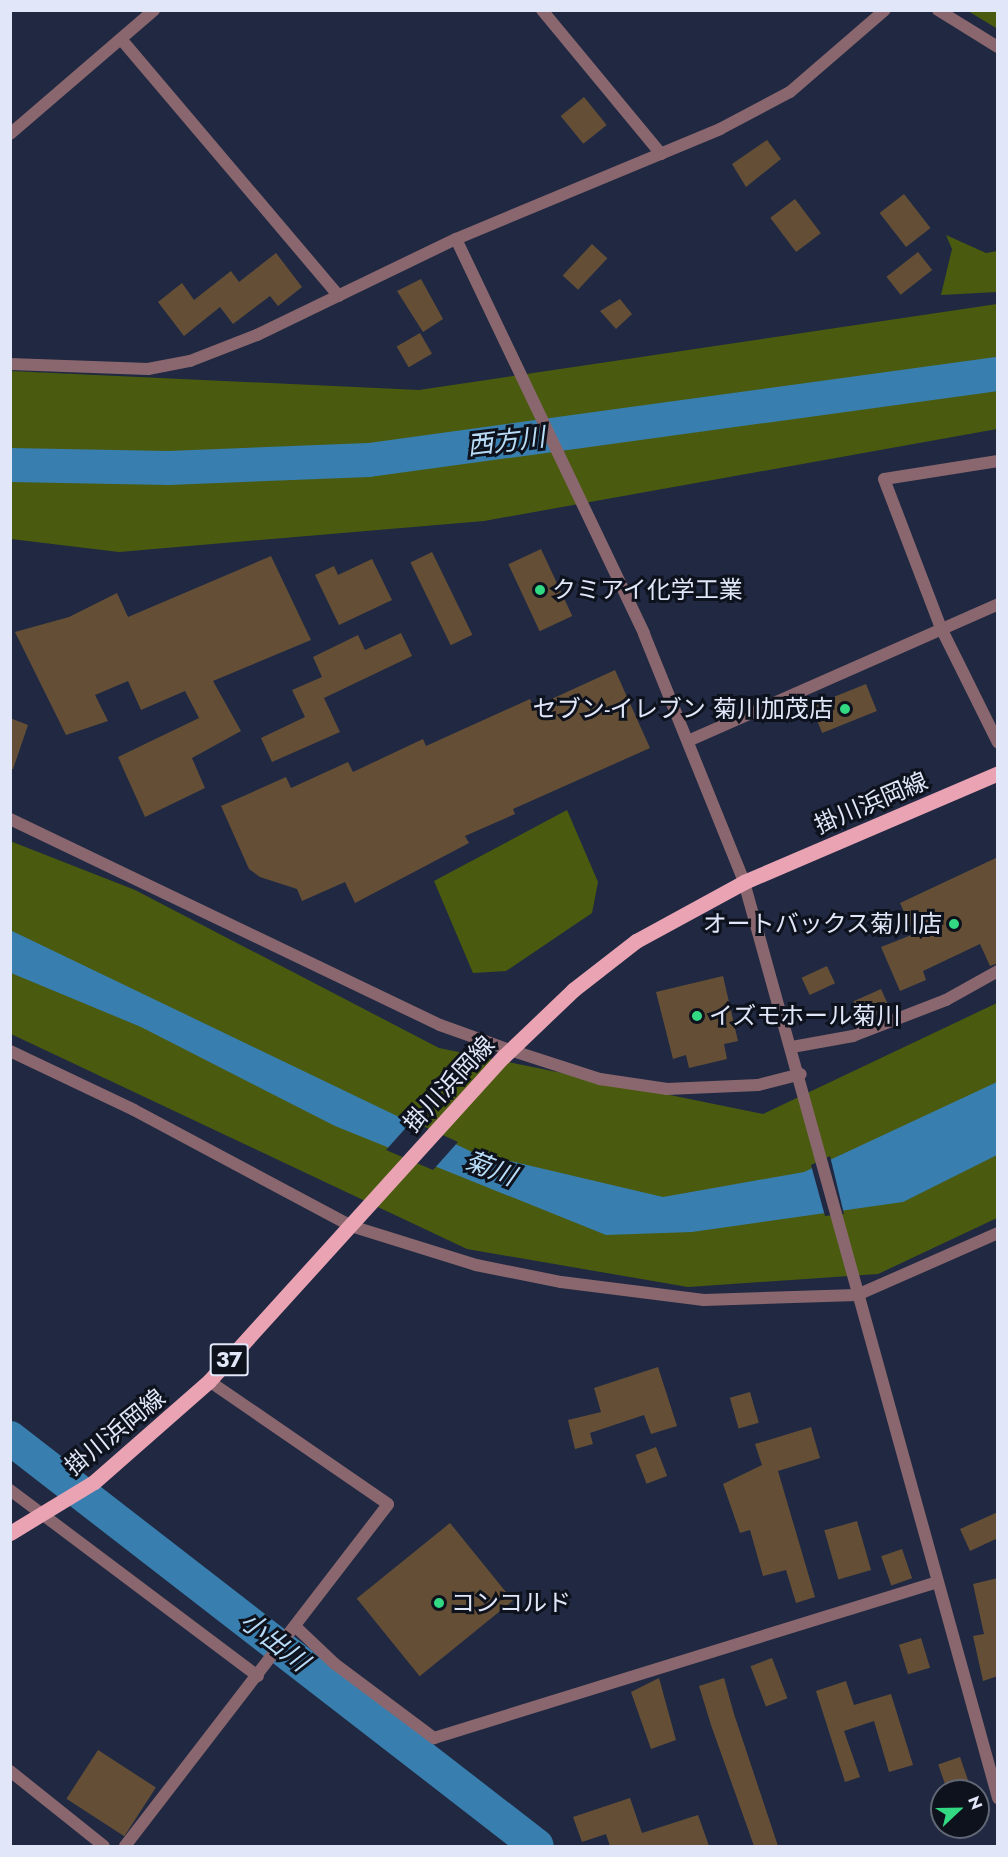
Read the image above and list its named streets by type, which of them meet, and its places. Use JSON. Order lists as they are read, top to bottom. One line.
{"streets":{"main road":["掛川浜岡線","37"]},"water":["西方川","菊川","小出川"],"places":["クミアイ化学工業","セブン-イレブン 菊川加茂店","オートバックス菊川店","イズモホール菊川","コンコルド"],"north":"right"}
